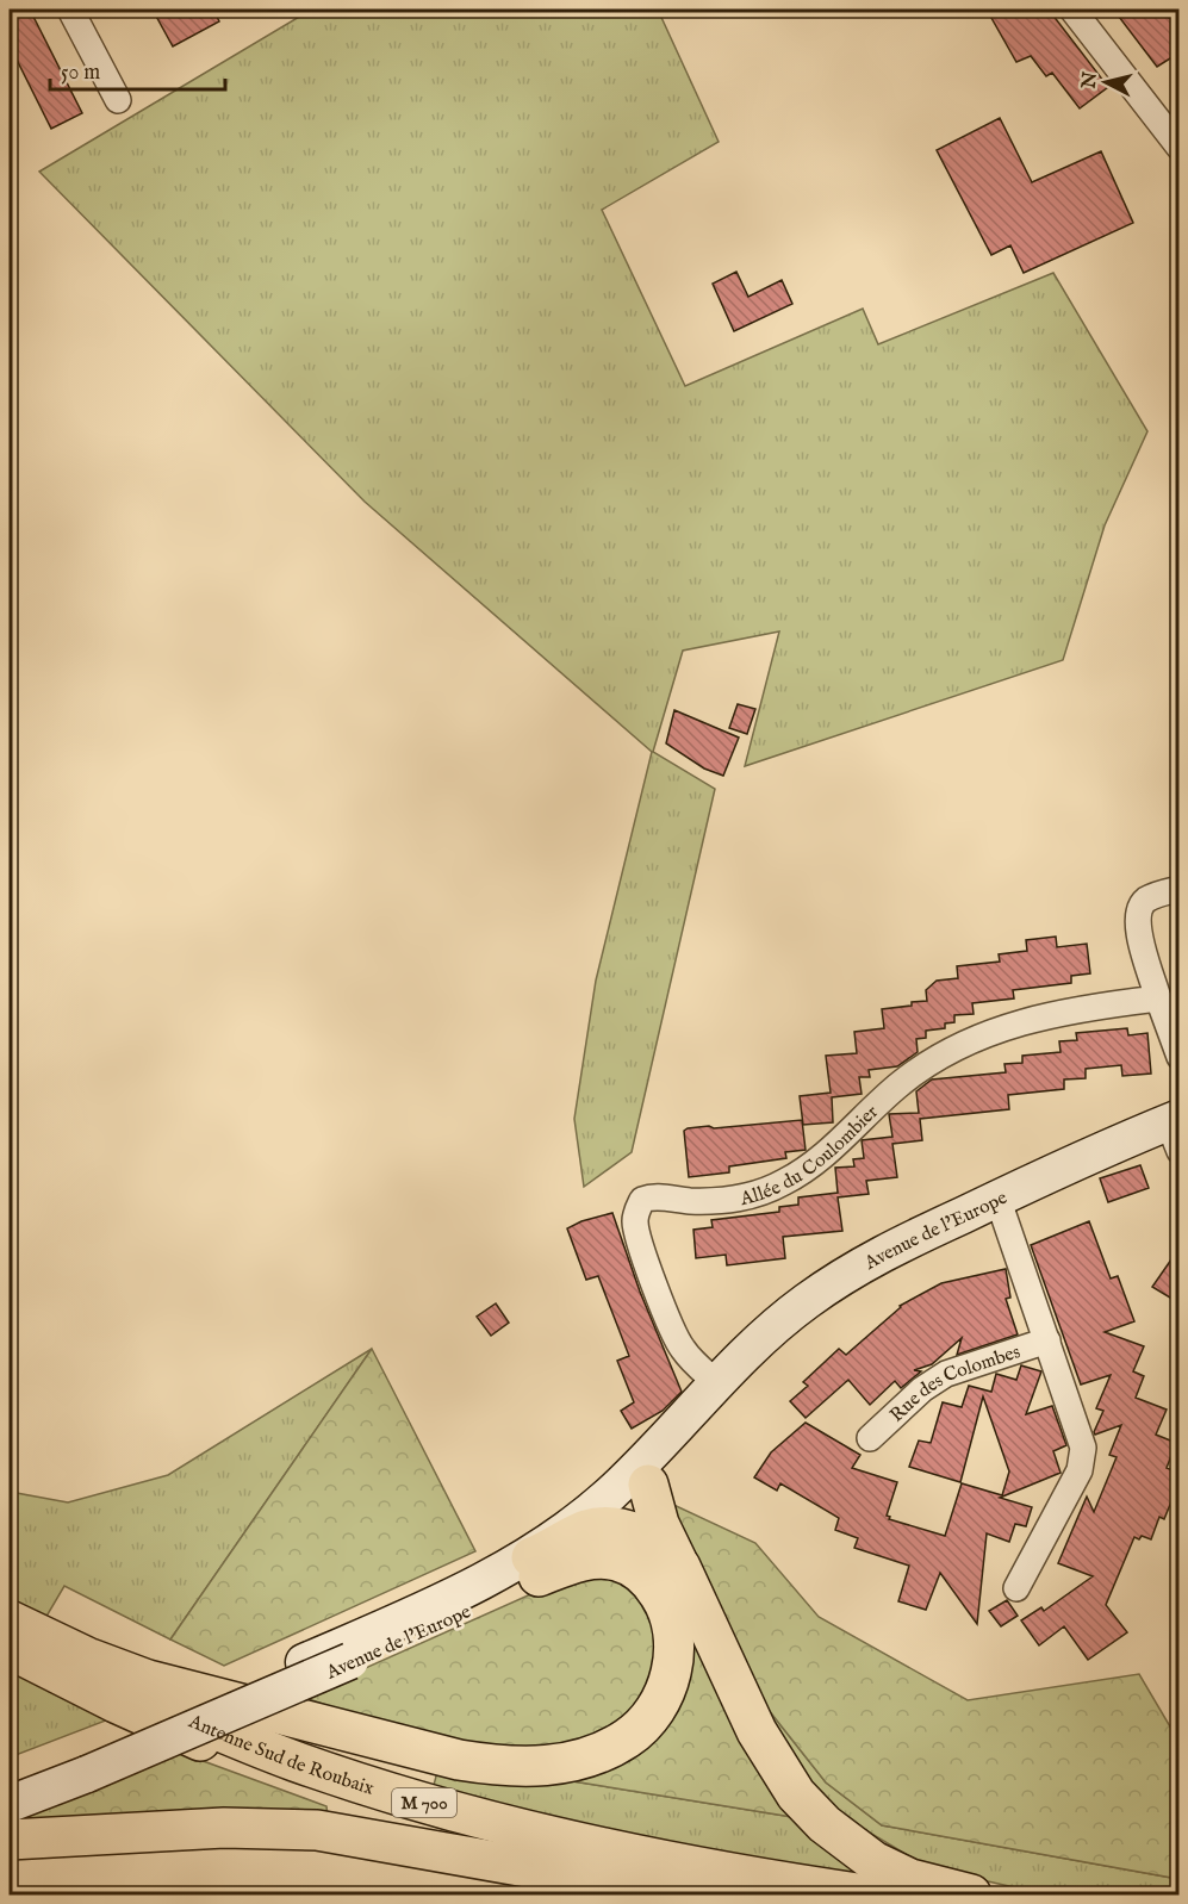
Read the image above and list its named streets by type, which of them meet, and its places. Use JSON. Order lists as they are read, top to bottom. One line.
{"streets":{"highway":["Antenne Sud de Roubaix","M 700"],"street":["Allée du Coulombier","Avenue de l'Europe","Rue des Colombes"]},"crossings":[["Allée du Coulombier","Avenue de l'Europe"],["Avenue de l'Europe","Rue des Colombes"]],"scale_bar":"50 m","north":"left"}
